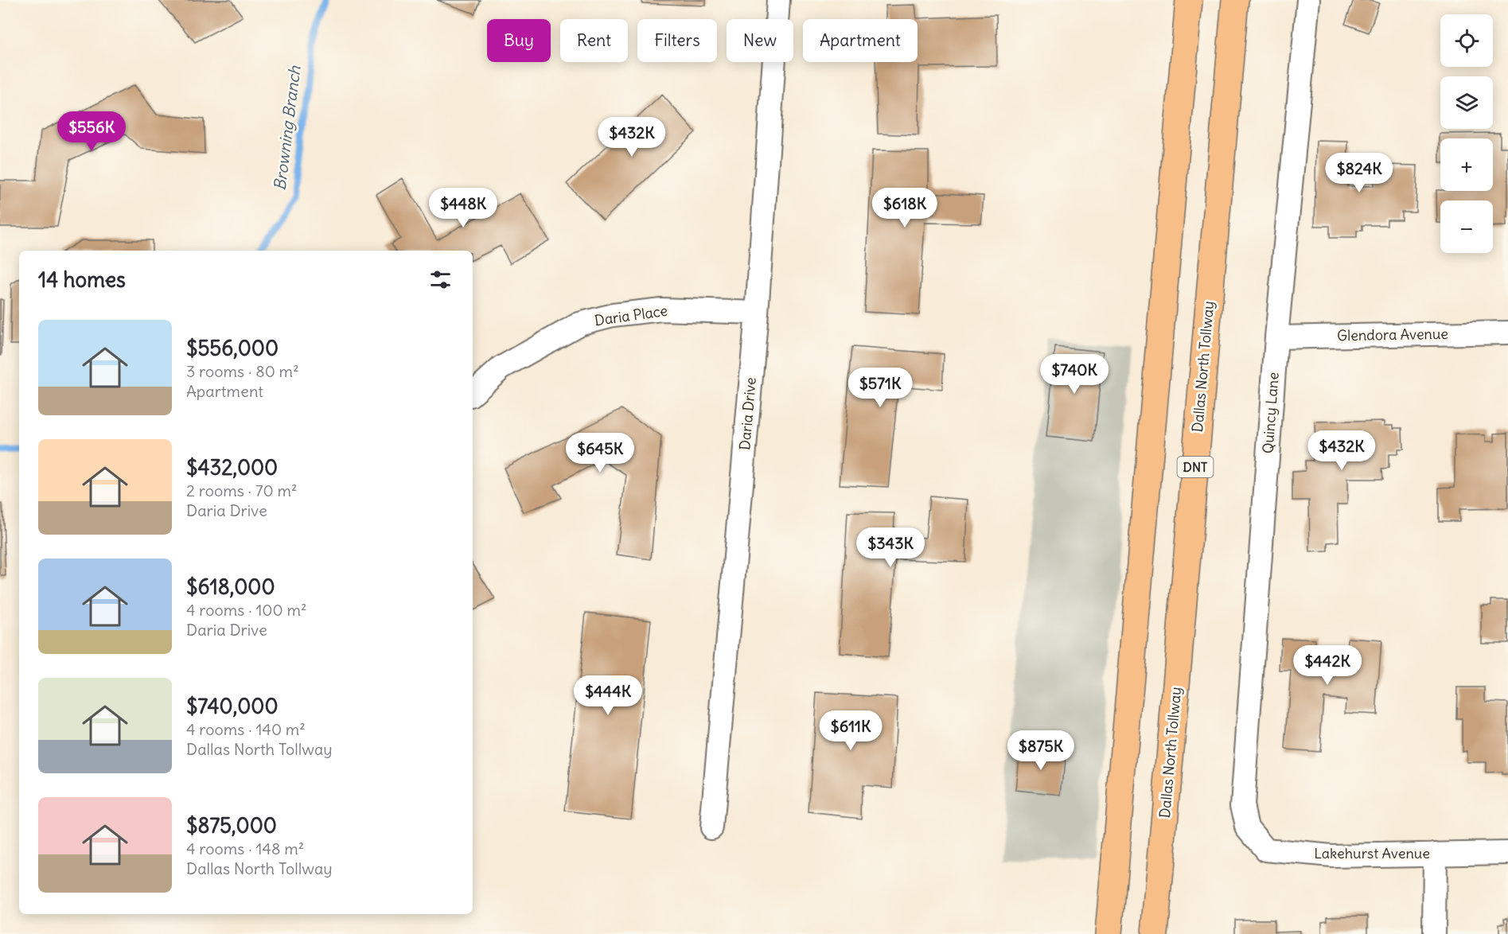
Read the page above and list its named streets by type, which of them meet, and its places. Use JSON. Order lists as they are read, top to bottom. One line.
{"streets":{"highway":["Dallas North Tollway","DNT"],"street":["Daria Place","Glendora Avenue","Quincy Lane","Daria Drive","Lakehurst Avenue"]},"crossings":[["Daria Place","Daria Drive"],["Glendora Avenue","Quincy Lane"],["Quincy Lane","Lakehurst Avenue"]],"water":["Browning Branch"],"page":{"map_buttons":["+","−"],"chip":["Buy","Rent","Filters","New","Apartment"],"price":["$556K","$432K","$824K","$448K","$618K","$740K","$571K","$432K","$645K","$343K","$442K","$444K","$611K","$875K"],"heading":"14 homes","list":[{"name":"$556,000","note":"3 rooms · 80 m² · Apartment"},{"name":"$432,000","note":"2 rooms · 70 m² · Daria Drive"},{"name":"$618,000","note":"4 rooms · 100 m² · Daria Drive"},{"name":"$740,000","note":"4 rooms · 140 m² · Dallas North Tollway"},{"name":"$875,000","note":"4 rooms · 148 m² · Dallas North Tollway"}]}}
